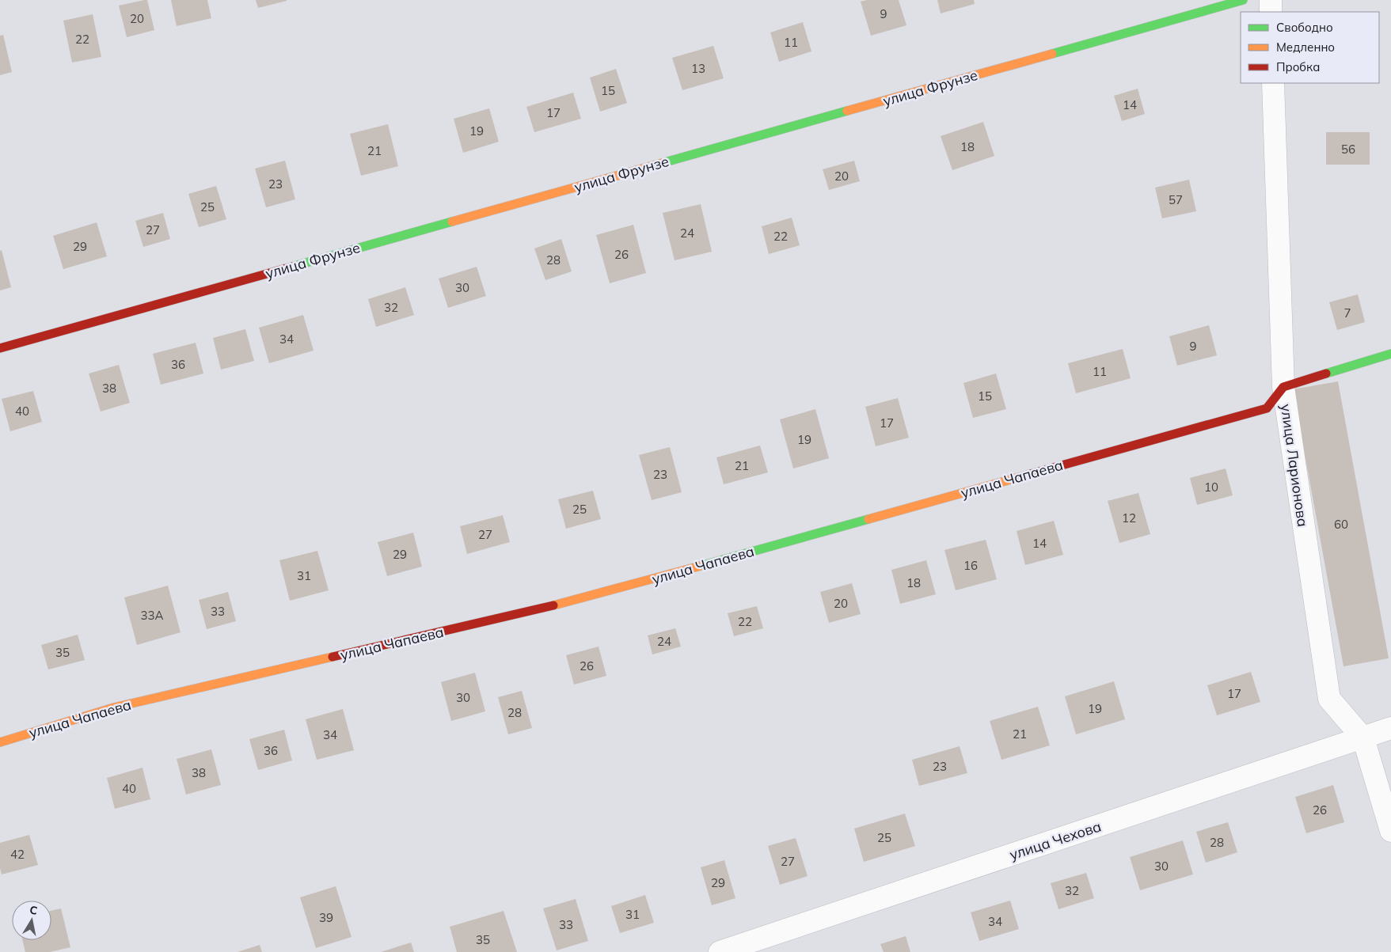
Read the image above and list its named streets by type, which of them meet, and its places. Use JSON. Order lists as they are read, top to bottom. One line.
{"streets":{"street":["улица Фрунзе","улица Ларионова","улица Чапаева","улица Чехова"]},"crossings":[["улица Ларионова","улица Чапаева"],["улица Ларионова","улица Чехова"]],"house_numbers":["9","20","22","11","13","15","14","17","19","18","56","21","20","23","57","25","27","24","22","29","26","28","30","32","7","34","9","36","11","38","15","40","17","19","21","23","10","25","12","60","27","14","29","16","31","18","20","33","33А","22","24","35","26","17","30","19","28","21","34","36","23","38","40","26","25","28","42","27","30","29","32","31","39","34","33","35"],"legend":["Свободно","Медленно","Пробка"],"north":"top"}
